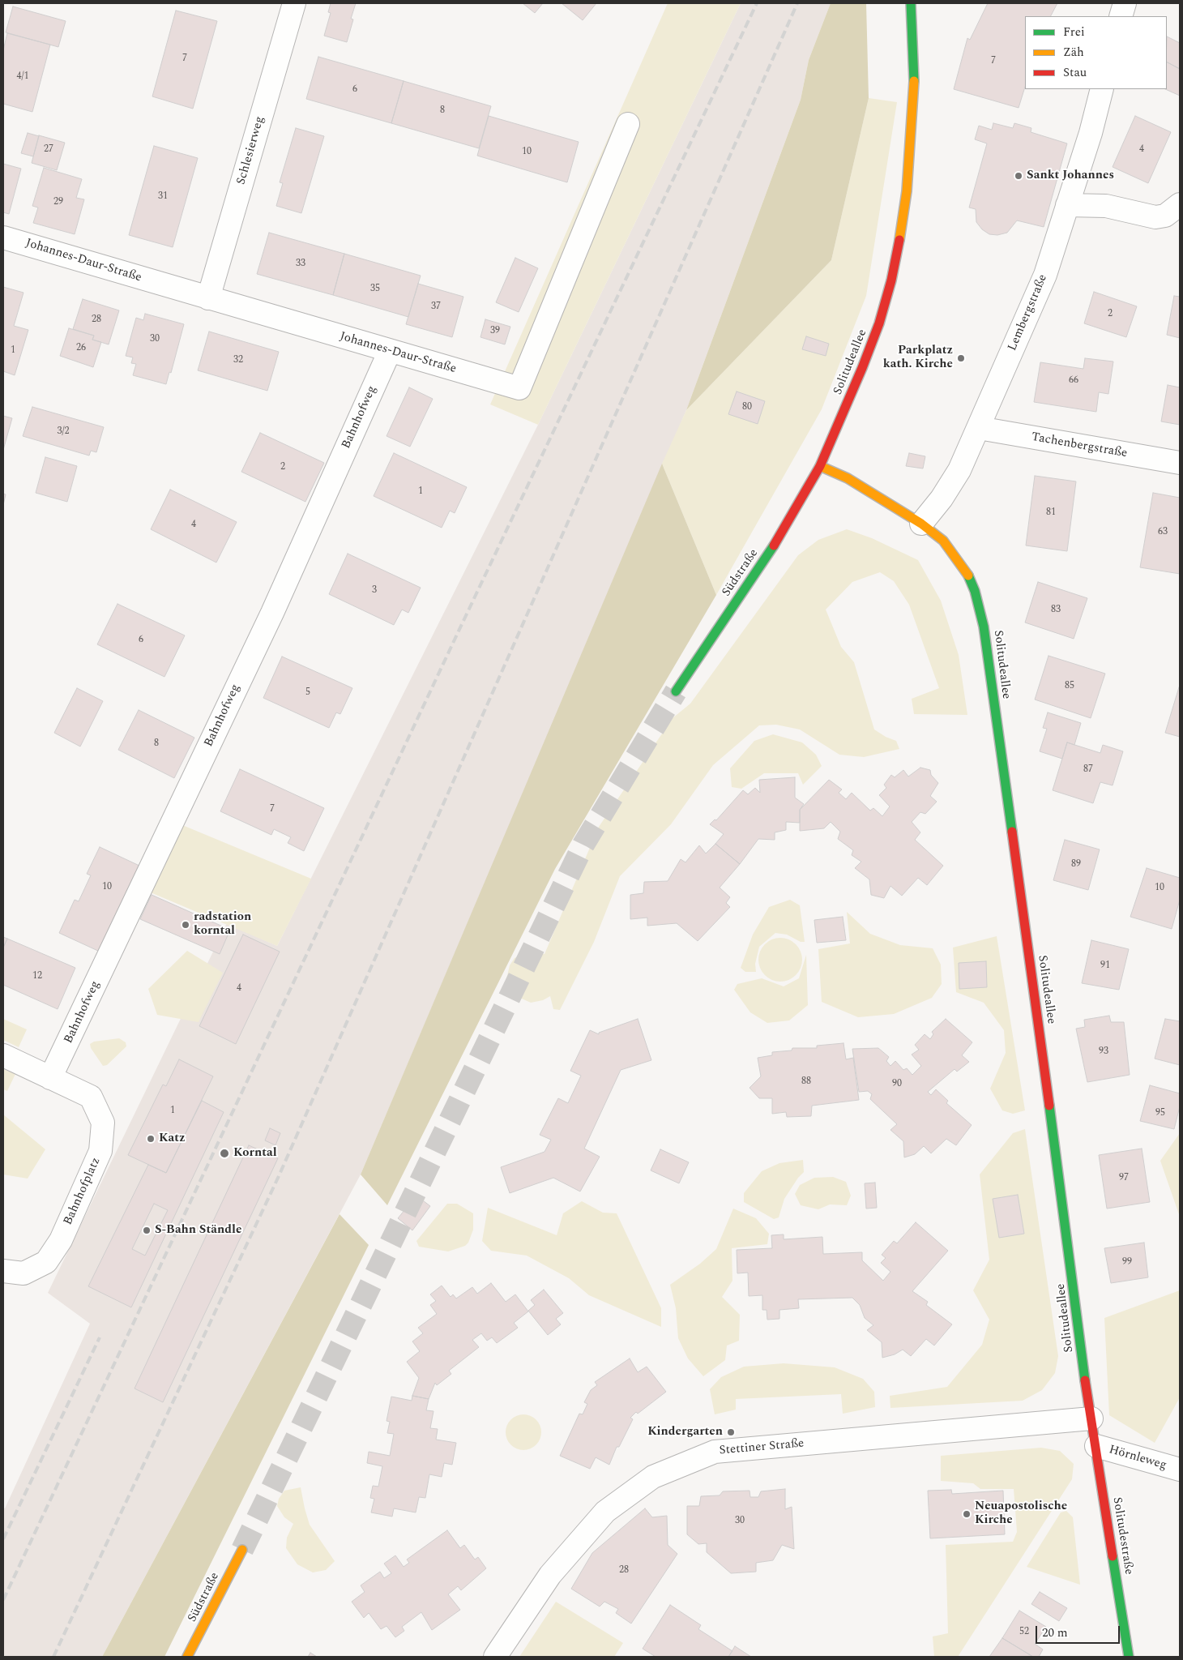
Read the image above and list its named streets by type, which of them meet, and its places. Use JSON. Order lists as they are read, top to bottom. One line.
{"streets":{"main road":["Solitudeallee","Südstraße","Solitudestraße"],"street":["Schlesierweg","Johannes-Daur-Straße","Lembergstraße","Bahnhofweg","Tachenbergstraße","Bahnhofplatz","Stettiner Straße","Hörnleweg"]},"crossings":[["Schlesierweg","Johannes-Daur-Straße"],["Johannes-Daur-Straße","Bahnhofweg"],["Lembergstraße","Solitudeallee"],["Lembergstraße","Tachenbergstraße"],["Solitudeallee","Südstraße"],["Solitudeallee","Stettiner Straße"],["Solitudeallee","Solitudestraße"],["Bahnhofweg","Bahnhofplatz"],["Stettiner Straße","Solitudestraße"],["Hörnleweg","Solitudestraße"]],"places":["Sankt Johannes","Parkplatz kath. Kirche","radstation korntal","Katz","Korntal","S-Bahn Ständle","Kindergarten","Neuapostolische Kirche"],"house_numbers":["7","7","4/1","6","8","27","4","10","31","29","33","35","37","2","28","39","30","26","1","32","66","80","3/2","2","1","81","4","63","3","83","6","85","5","8","87","7","89","10","10","91","12","4","93","88","90","1","95","97","99","30","28","52"],"legend":["Frei","Zäh","Stau"],"scale_bar":"20 m"}
